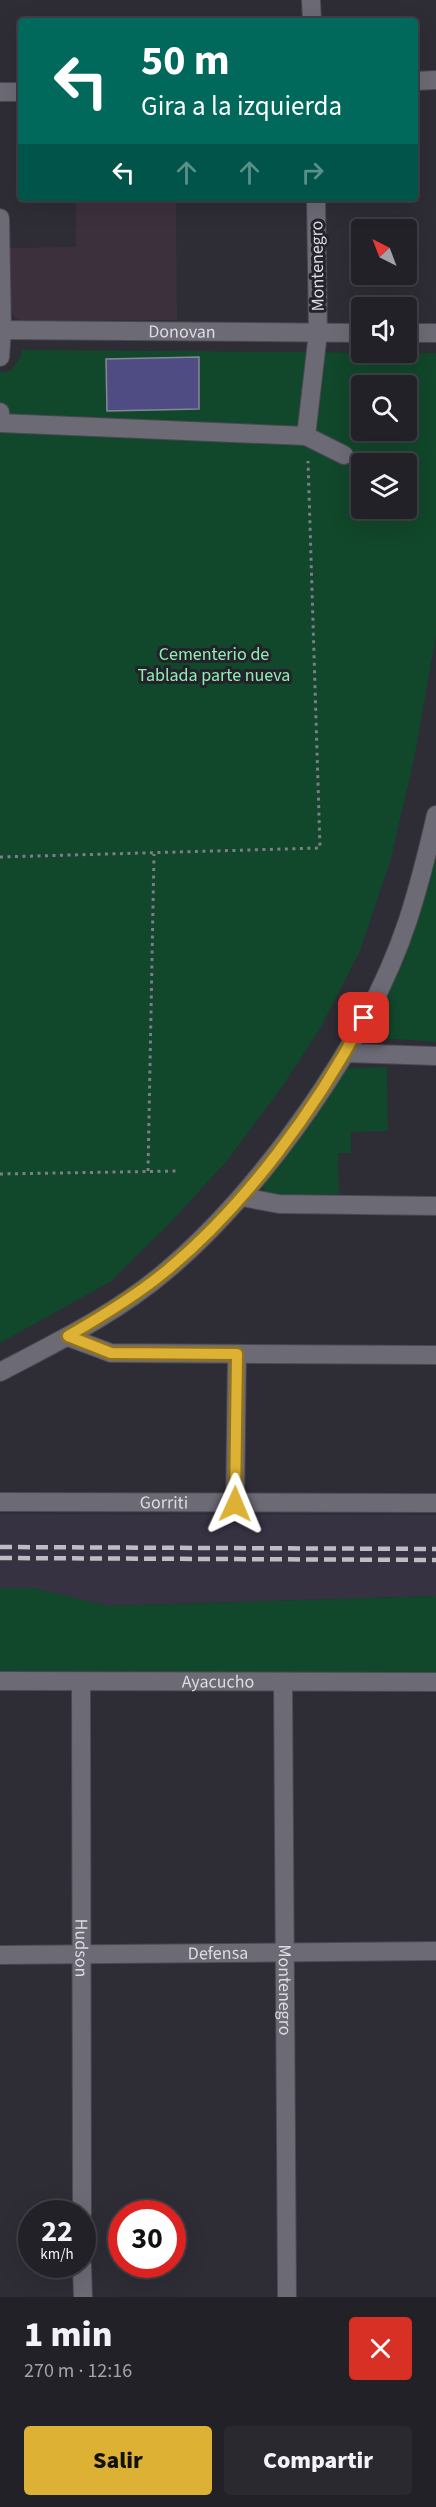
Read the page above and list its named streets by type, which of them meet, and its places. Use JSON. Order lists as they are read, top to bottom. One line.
{"streets":{"street":["Montenegro","Donovan","Gorriti","Ayacucho","Hudson","Defensa"]},"crossings":[["Montenegro","Donovan"],["Montenegro","Ayacucho"],["Montenegro","Defensa"],["Ayacucho","Hudson"],["Hudson","Defensa"]],"parks":["Cementerio de Tablada parte nueva"],"north":"top left","page":{"turn":["50 m","Gira a la izquierda"],"speed":"22 km/h","limit":"30","heading":["1 min","270 m · 12:16"],"buttons":["Salir","Compartir"]}}
